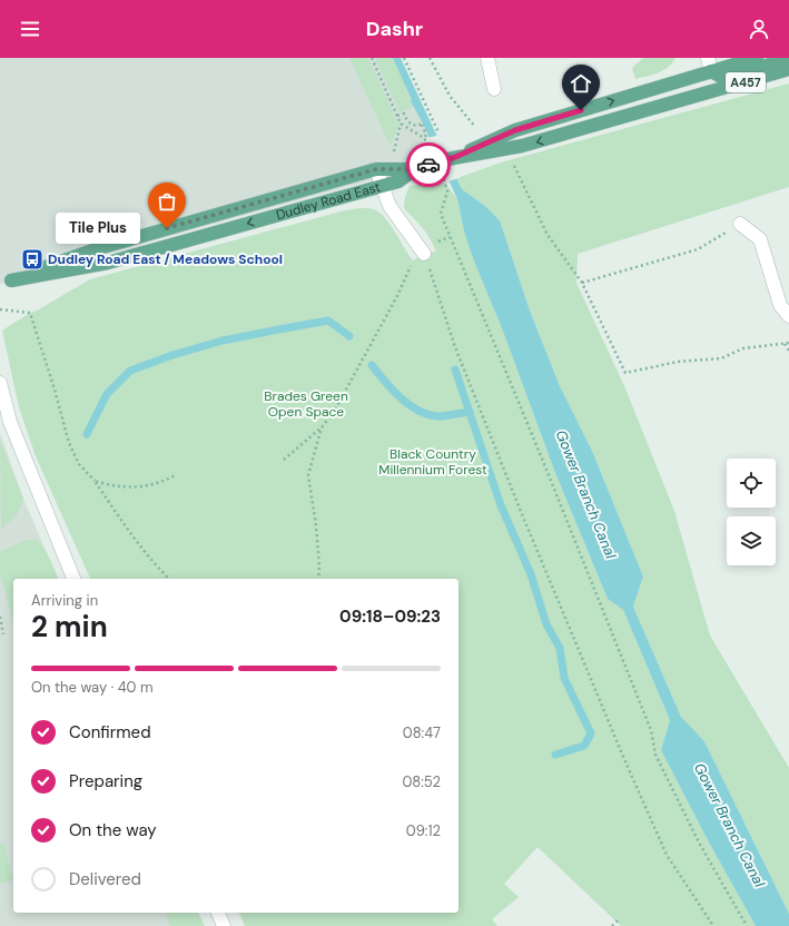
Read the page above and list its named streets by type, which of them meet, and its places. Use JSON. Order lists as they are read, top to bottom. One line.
{"streets":{"main road":["A457","Dudley Road East"]},"crossings":[["A457","Dudley Road East"]],"water":["Gower Branch Canal"],"parks":["Brades Green Open Space","Black Country Millennium Forest"],"places":{"other":["Tile Plus"],"bus stop":["Dudley Road East / Meadows School"]},"page":{"header":"Dashr","bubble":"Tile Plus","heading":["2 min","Arriving in","09:18–09:23"],"bar":"On the way · 40 m","list":[["Confirmed","08:47"],["Preparing","08:52"],["On the way","09:12"],"Delivered"]}}
